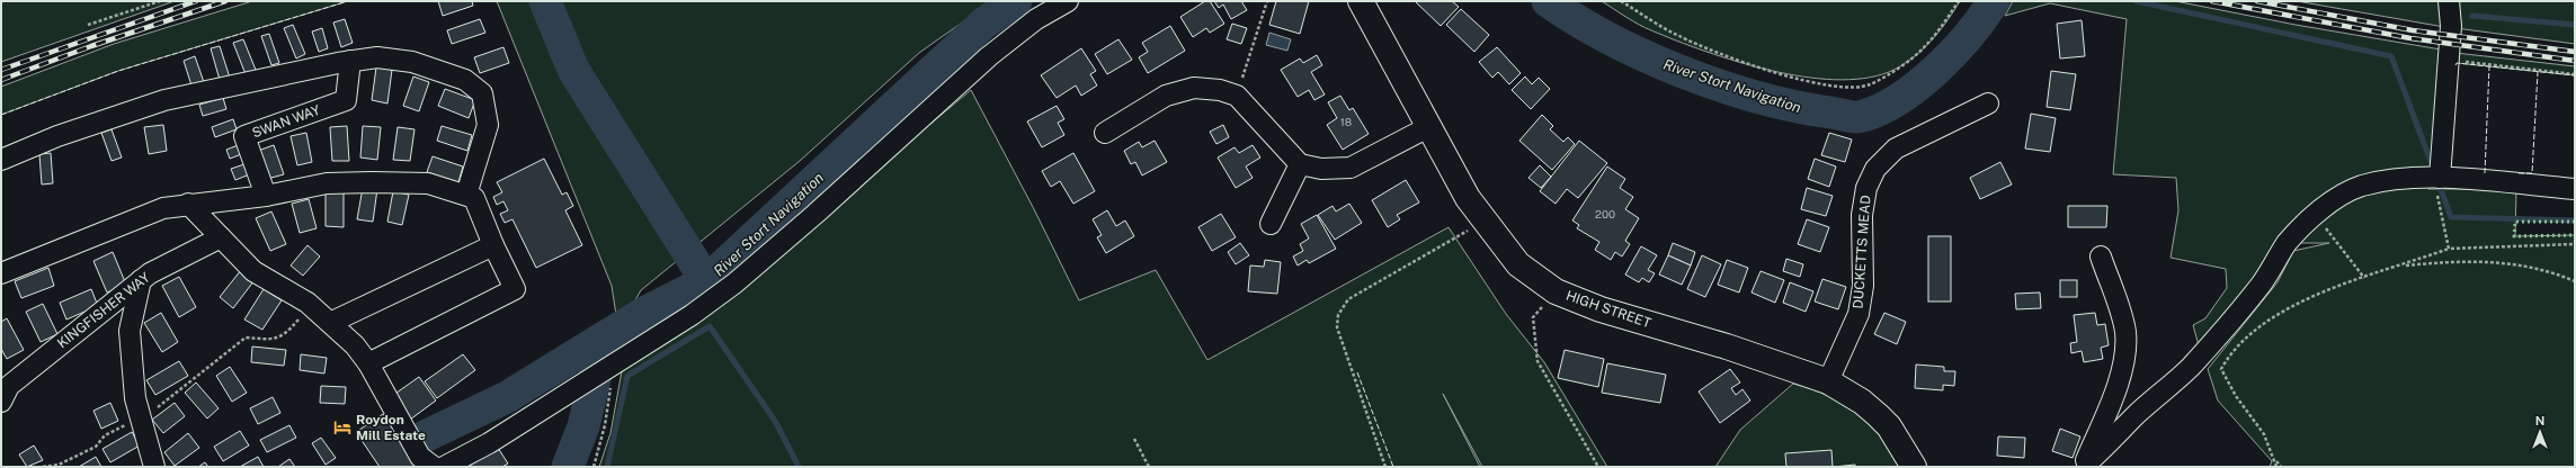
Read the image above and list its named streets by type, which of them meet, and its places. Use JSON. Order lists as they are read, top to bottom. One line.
{"streets":{"main road":["HIGH STREET"],"street":["SWAN WAY","DUCKETTS MEAD","KINGFISHER WAY"]},"crossings":[["DUCKETTS MEAD","HIGH STREET"]],"water":["River Stort Navigation"],"places":{"hotel":["Roydon Mill Estate"]},"house_numbers":["18","200"],"north":"top"}
